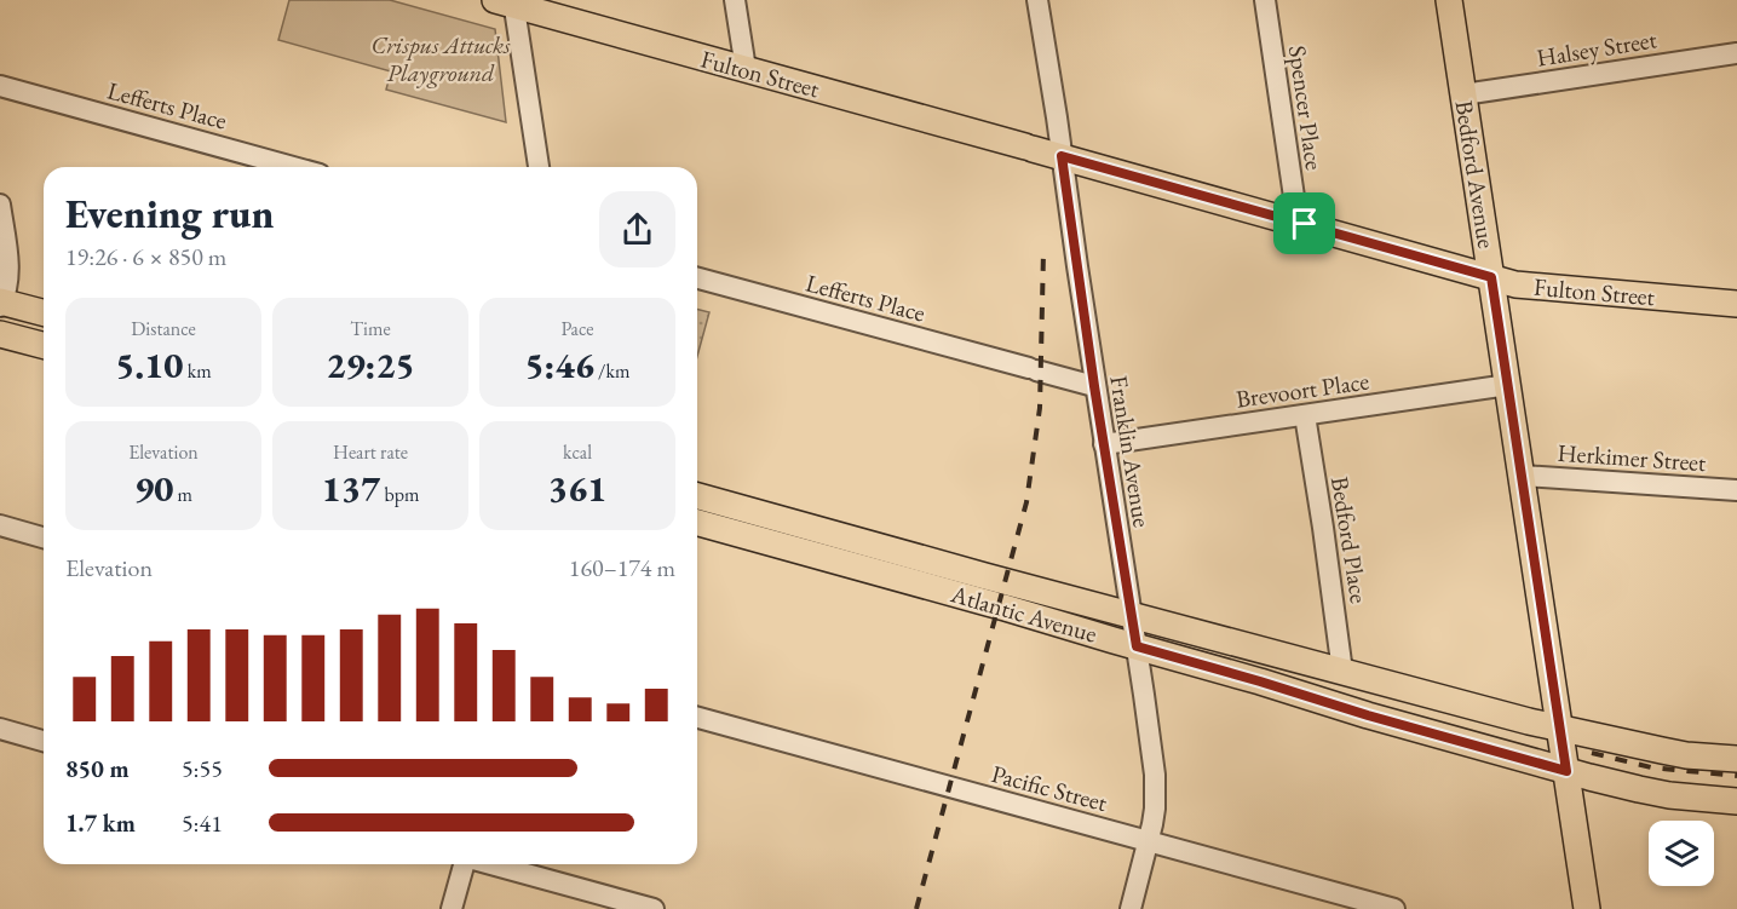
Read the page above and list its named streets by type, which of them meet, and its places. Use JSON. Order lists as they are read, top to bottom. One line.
{"streets":{"main road":["Fulton Street","Bedford Avenue","Atlantic Avenue"],"street":["Halsey Street","Lefferts Place","Spencer Place","Brevoort Place","Franklin Avenue","Herkimer Street","Bedford Place","Pacific Street"]},"crossings":[["Halsey Street","Bedford Avenue"],["Fulton Street","Spencer Place"],["Fulton Street","Bedford Avenue"],["Fulton Street","Franklin Avenue"],["Lefferts Place","Franklin Avenue"],["Bedford Avenue","Brevoort Place"],["Bedford Avenue","Herkimer Street"],["Bedford Avenue","Atlantic Avenue"],["Brevoort Place","Franklin Avenue"],["Brevoort Place","Bedford Place"],["Franklin Avenue","Atlantic Avenue"],["Franklin Avenue","Pacific Street"],["Bedford Place","Atlantic Avenue"]],"parks":["Crispus Attucks Playground"],"page":{"heading":["Evening run","19:26 · 6 × 850 m"],"stats":[["Distance","5.10 km"],["Time","29:25"],["Pace","5:46 /km"],["Elevation","90 m"],["Heart rate","137 bpm"],["kcal","361"]],"chart":["Elevation","160–174 m"],"list":[{"name":"850 m","note":"5:55"},{"name":"1.7 km","note":"5:41"}]}}
